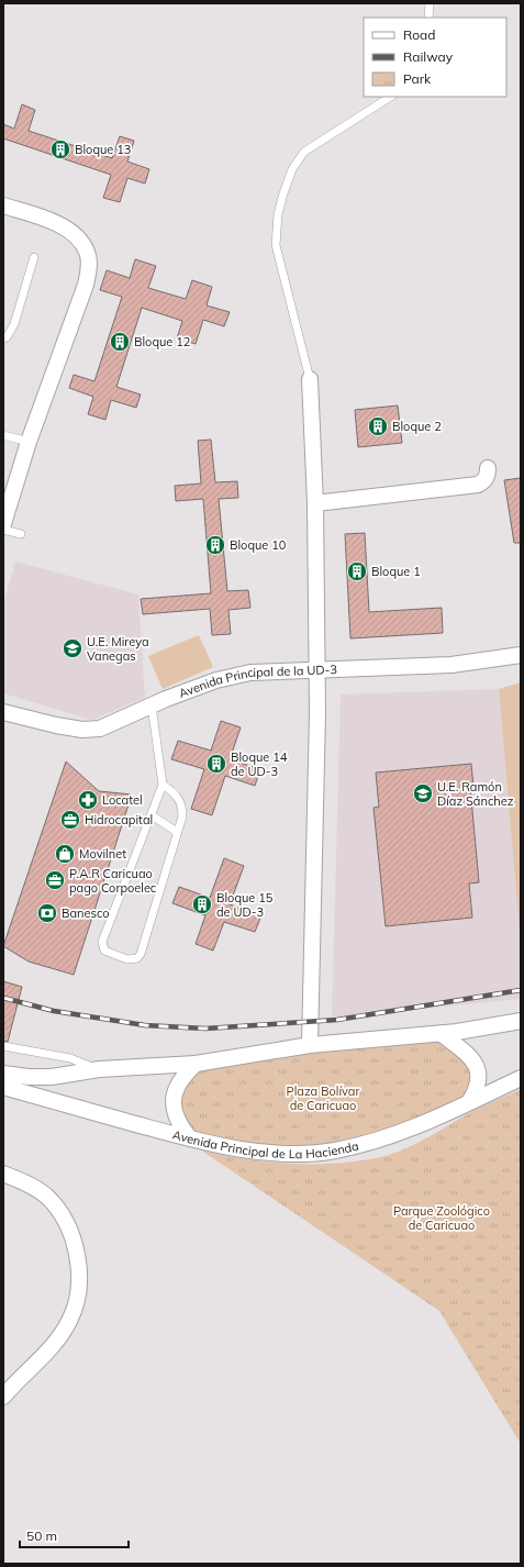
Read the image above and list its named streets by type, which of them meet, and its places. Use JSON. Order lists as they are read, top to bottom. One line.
{"streets":{"street":["Avenida Principal de la UD-3","Avenida Principal de La Hacienda"]},"parks":["Plaza Bolívar de Caricuao","Parque Zoológico de Caricuao"],"places":{"building":["Bloque 13","Bloque 12","Bloque 2","Bloque 10","Bloque 1","Bloque 14 de UD-3","Bloque 15 de UD-3"],"school or university":["U.E. Mireya Vanegas","U.E. Ramón Díaz Sánchez"],"pharmacy":["Locatel"],"office":["Hidrocapital","P.A.R Caricuao pago Corpoelec"],"shop":["Movilnet"],"bank":["Banesco"]},"legend":["Road","Railway","Park"],"scale_bar":"50 m"}
